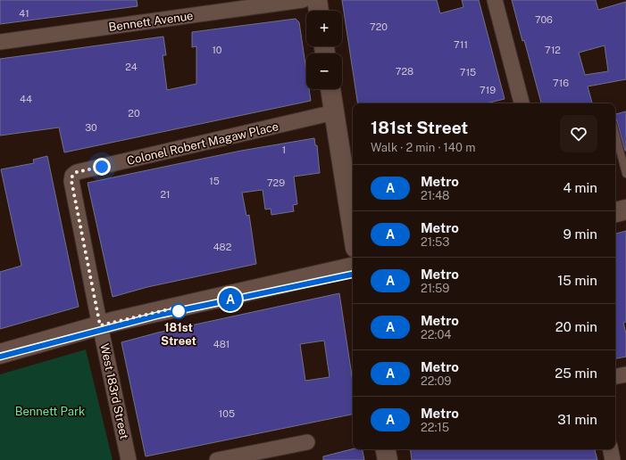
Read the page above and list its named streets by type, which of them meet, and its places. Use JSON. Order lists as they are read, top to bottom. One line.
{"streets":{"street":["Bennett Avenue","Colonel Robert Magaw Place","West 183rd Street"]},"crossings":[["Colonel Robert Magaw Place","West 183rd Street"]],"parks":["Bennett Park"],"places":["181st Street"],"lines":["metro line A"],"house_numbers":["41","706","720","711","10","712","24","728","715","716","719","44","20","30","1","15","729","21","482","481","105"],"page":{"on_map":"A","map_buttons":["+","−"],"heading":["181st Street","Walk · 2 min · 140 m"],"list":[{"mark":"A","name":"Metro","note":"21:48","value":"4 min"},{"mark":"A","name":"Metro","note":"21:53","value":"9 min"},{"mark":"A","name":"Metro","note":"21:59","value":"15 min"},{"mark":"A","name":"Metro","note":"22:04","value":"20 min"},{"mark":"A","name":"Metro","note":"22:09","value":"25 min"},{"mark":"A","name":"Metro","note":"22:15","value":"31 min"}]}}
